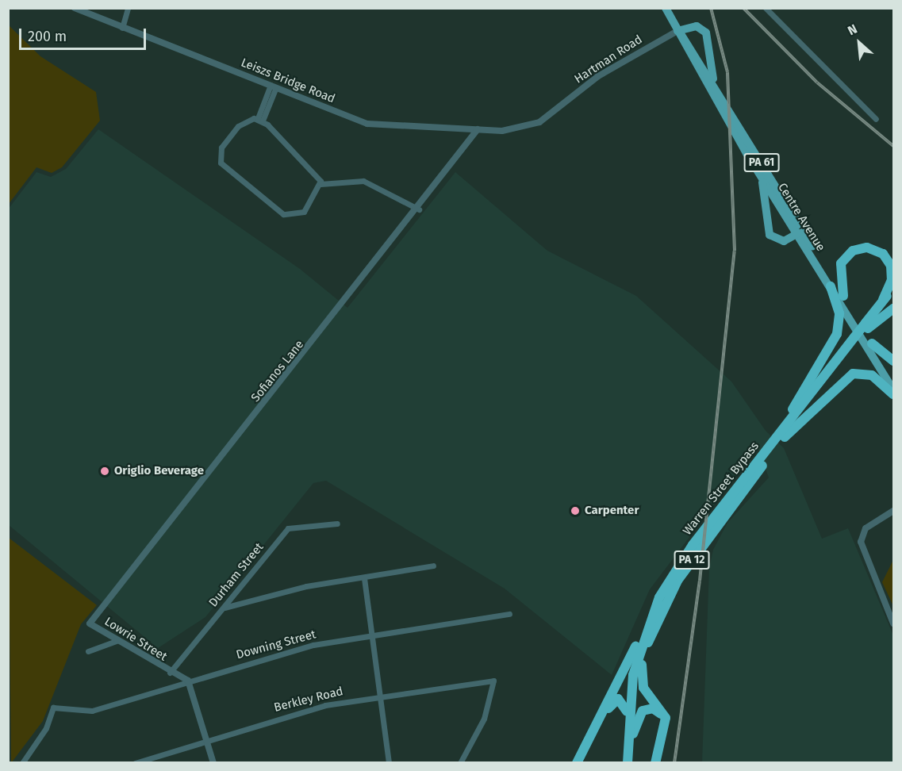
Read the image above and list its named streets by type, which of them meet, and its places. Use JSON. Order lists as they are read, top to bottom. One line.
{"streets":{"highway":["Warren Street Bypass","PA 12"],"main road":["PA 61","Centre Avenue"],"street":["Hartman Road","Leiszs Bridge Road","Sofianos Lane","Durham Street","Lowrie Street","Downing Street","Berkley Road"]},"crossings":[["Hartman Road","Leiszs Bridge Road"],["Hartman Road","Centre Avenue"],["Leiszs Bridge Road","Sofianos Lane"],["Sofianos Lane","Lowrie Street"],["Durham Street","Lowrie Street"],["Lowrie Street","Downing Street"]],"places":["Origlio Beverage","Carpenter"],"scale_bar":"200 m","north":"top left"}
